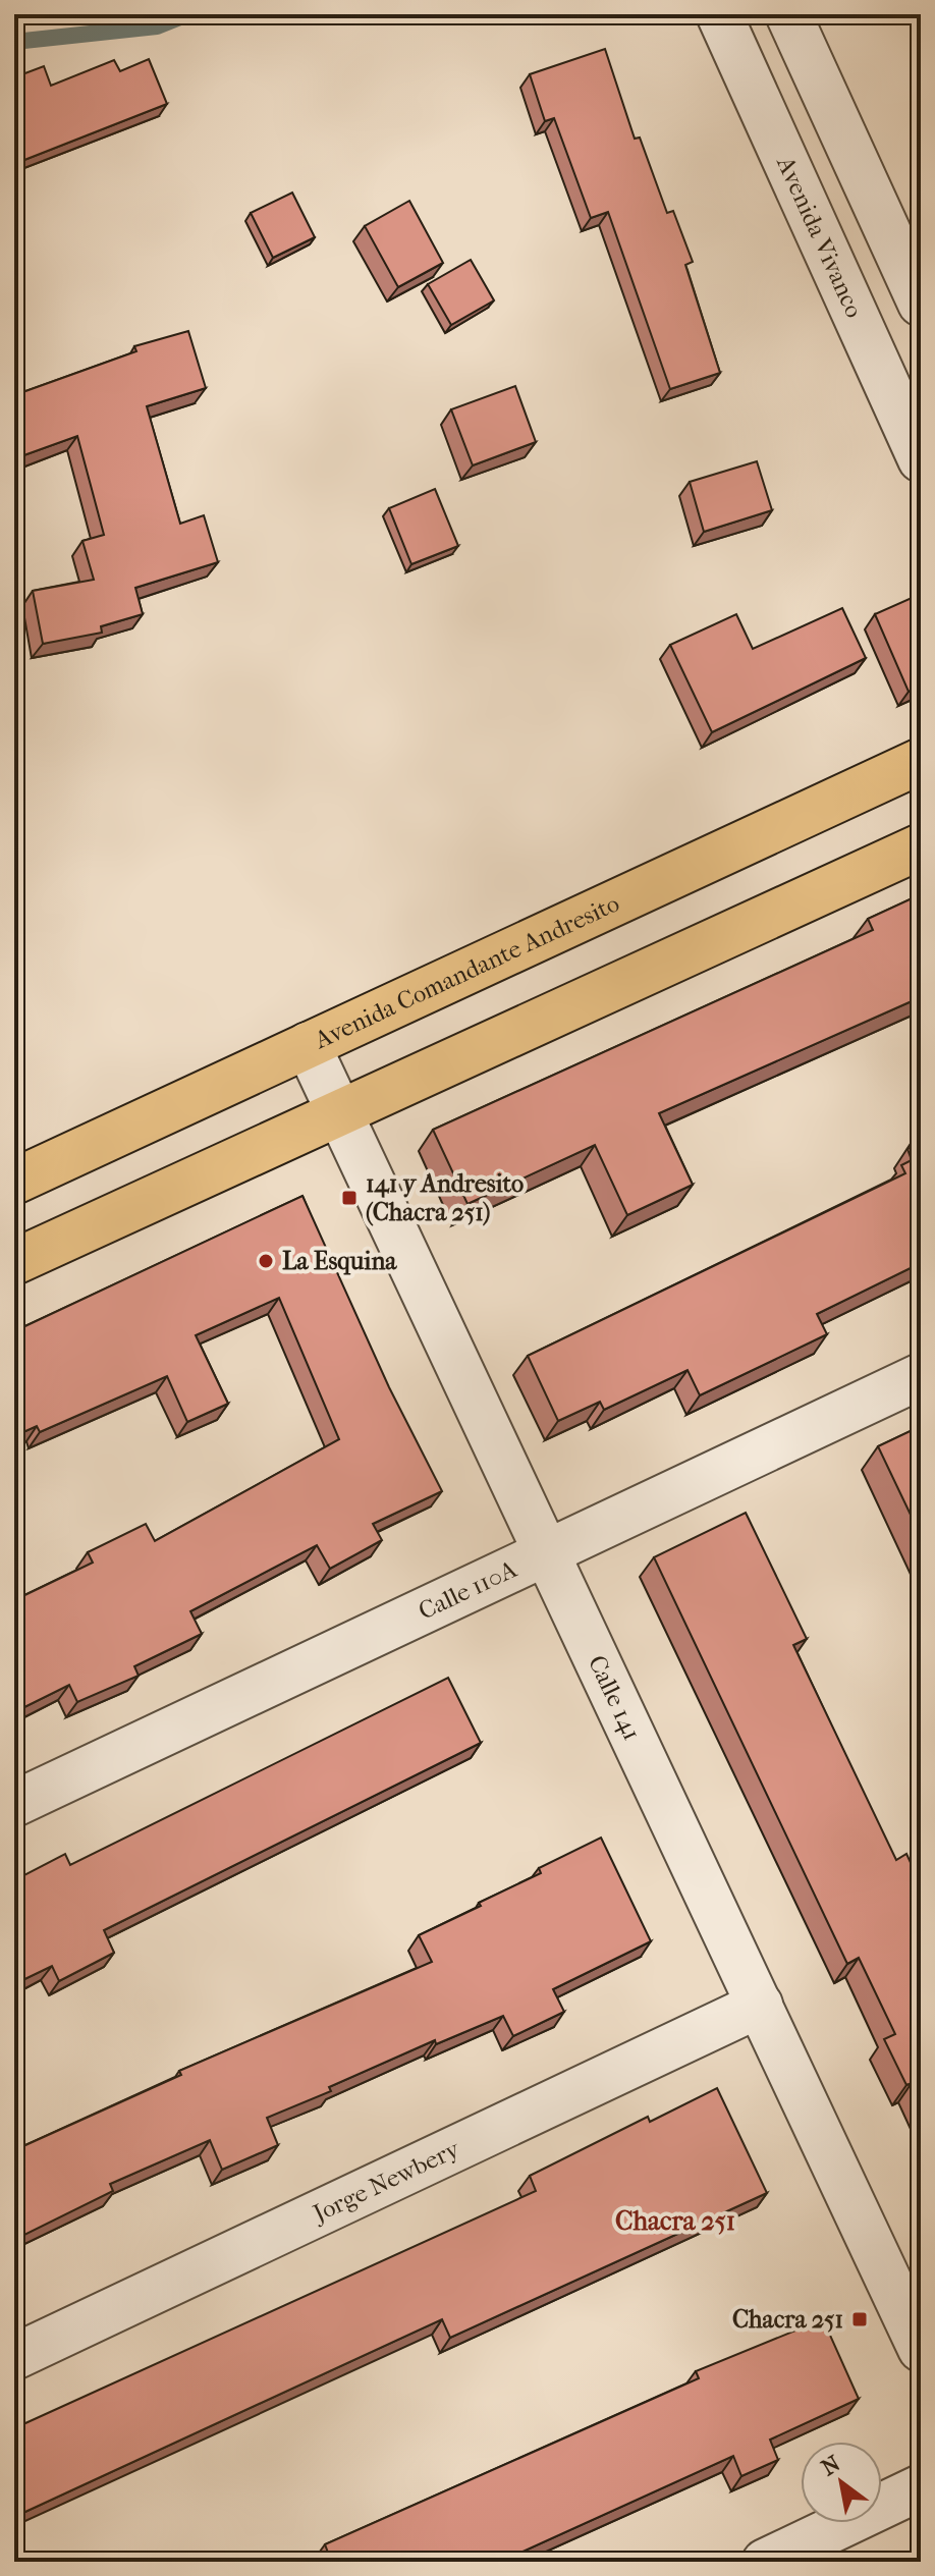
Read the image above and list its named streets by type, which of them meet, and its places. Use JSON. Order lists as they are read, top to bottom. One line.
{"streets":{"main road":["Avenida Comandante Andresito"],"street":["Avenida Vivanco","Calle 110A","Calle 141","Jorge Newbery"]},"crossings":[["Avenida Comandante Andresito","Calle 141"],["Calle 110A","Calle 141"],["Calle 141","Jorge Newbery"]],"districts":["Chacra 251"],"places":{"transit":["141 y Andresito (Chacra 251)","Chacra 251"],"other":["La Esquina"]},"north":"top left"}
